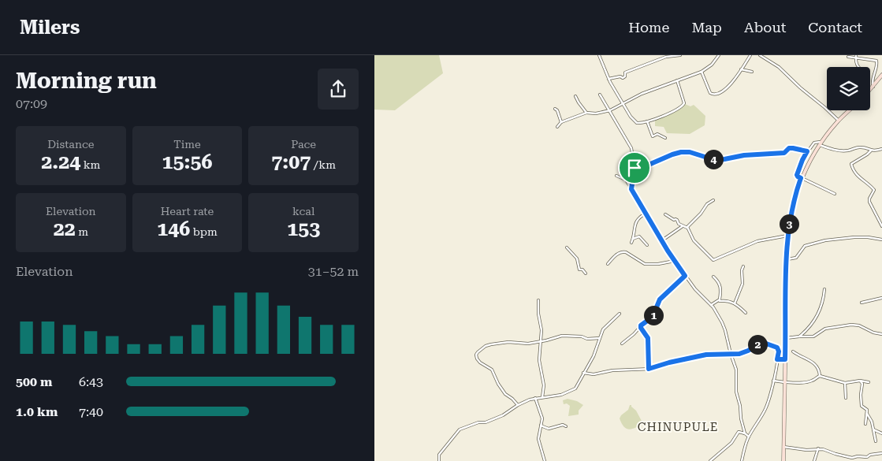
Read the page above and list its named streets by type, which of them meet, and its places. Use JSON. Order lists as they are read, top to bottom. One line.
{"districts":["CHINUPULE"],"page":{"header":"Milers","nav":["Home","Map","About","Contact"],"heading":["Morning run","07:09"],"stats":[["Distance","2.24 km"],["Time","15:56"],["Pace","7:07 /km"],["Elevation","22 m"],["Heart rate","146 bpm"],["kcal","153"]],"pins":["4","3","1","2"],"chart":["Elevation","31–52 m"],"list":[{"name":"500 m","note":"6:43"},{"name":"1.0 km","note":"7:40"}]}}
